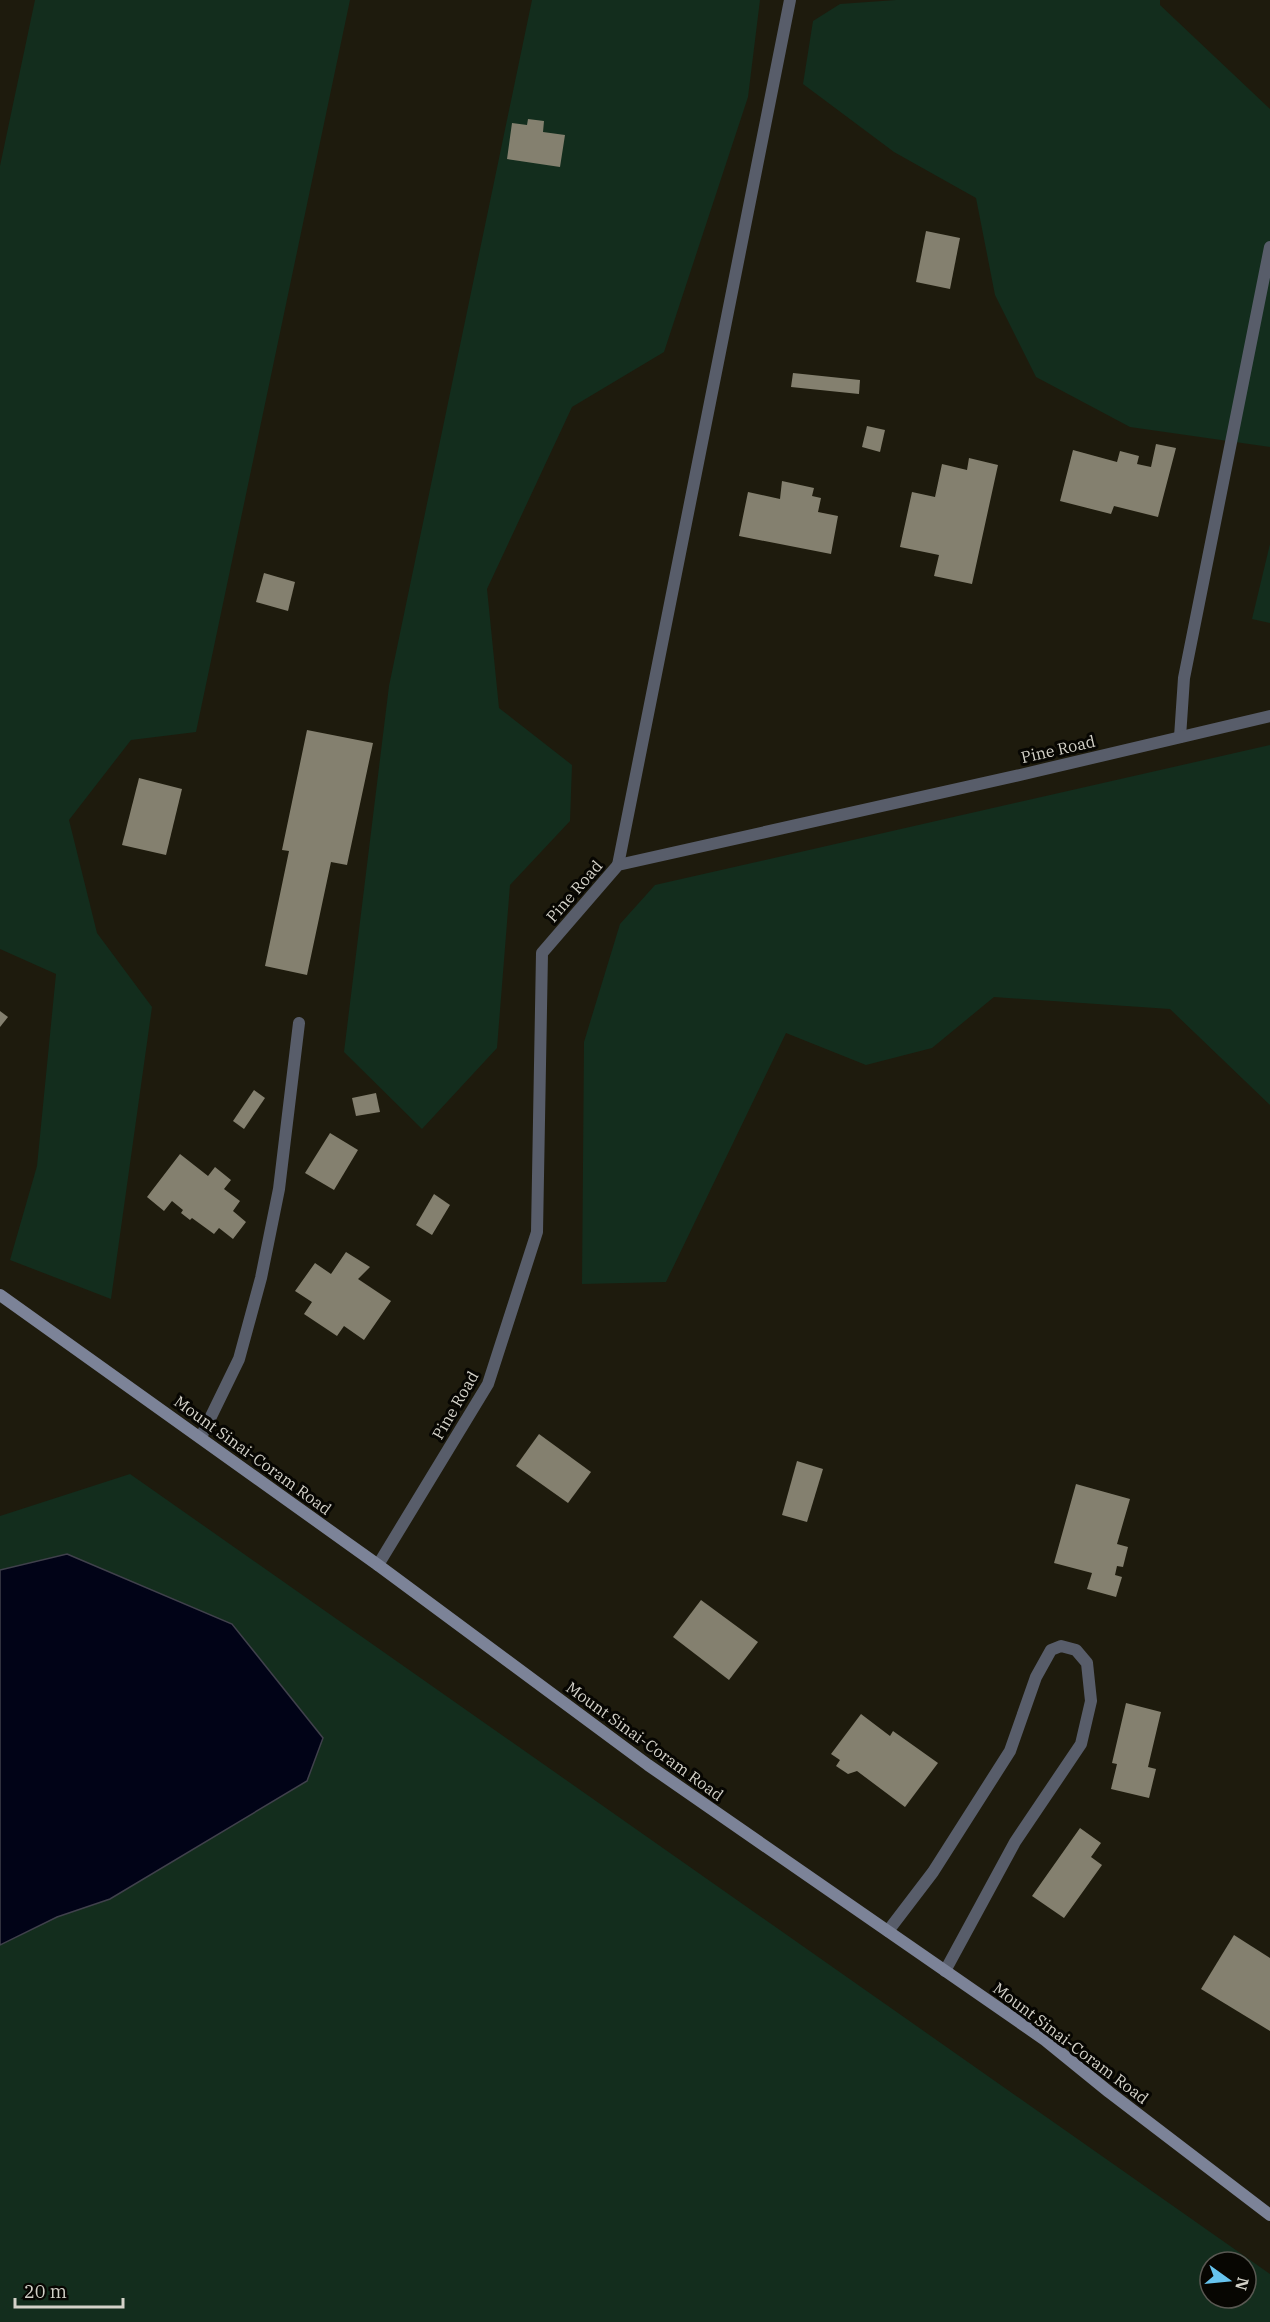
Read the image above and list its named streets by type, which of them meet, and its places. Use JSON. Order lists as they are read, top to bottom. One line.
{"streets":{"main road":["Mount Sinai-Coram Road"],"street":["Pine Road"]},"crossings":[["Pine Road","Mount Sinai-Coram Road"]],"scale_bar":"20 m","north":"right"}
